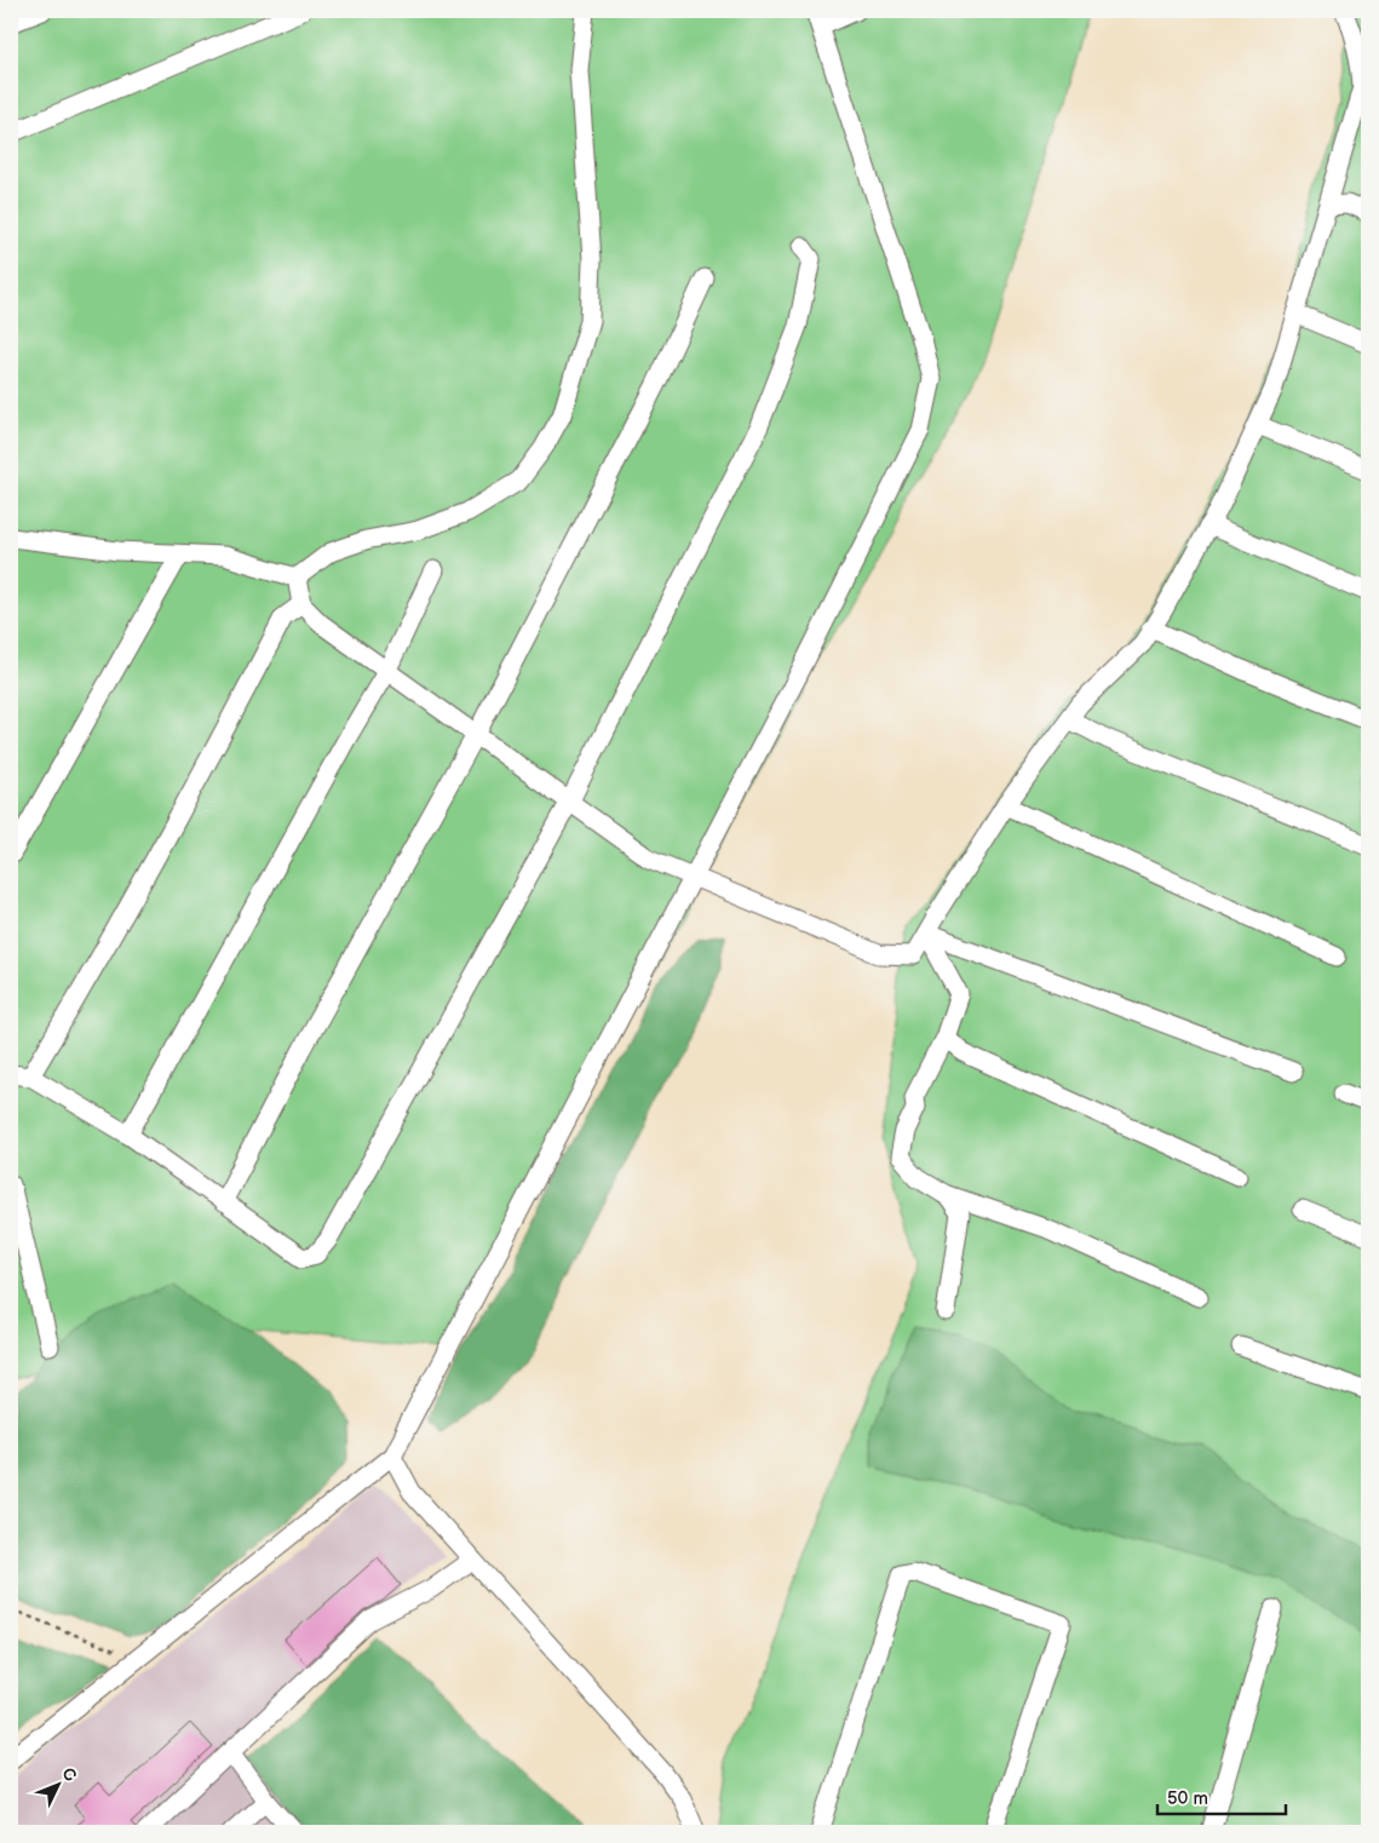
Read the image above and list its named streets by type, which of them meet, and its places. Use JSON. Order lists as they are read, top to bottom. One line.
{"scale_bar":"50 m","north":"top right"}
